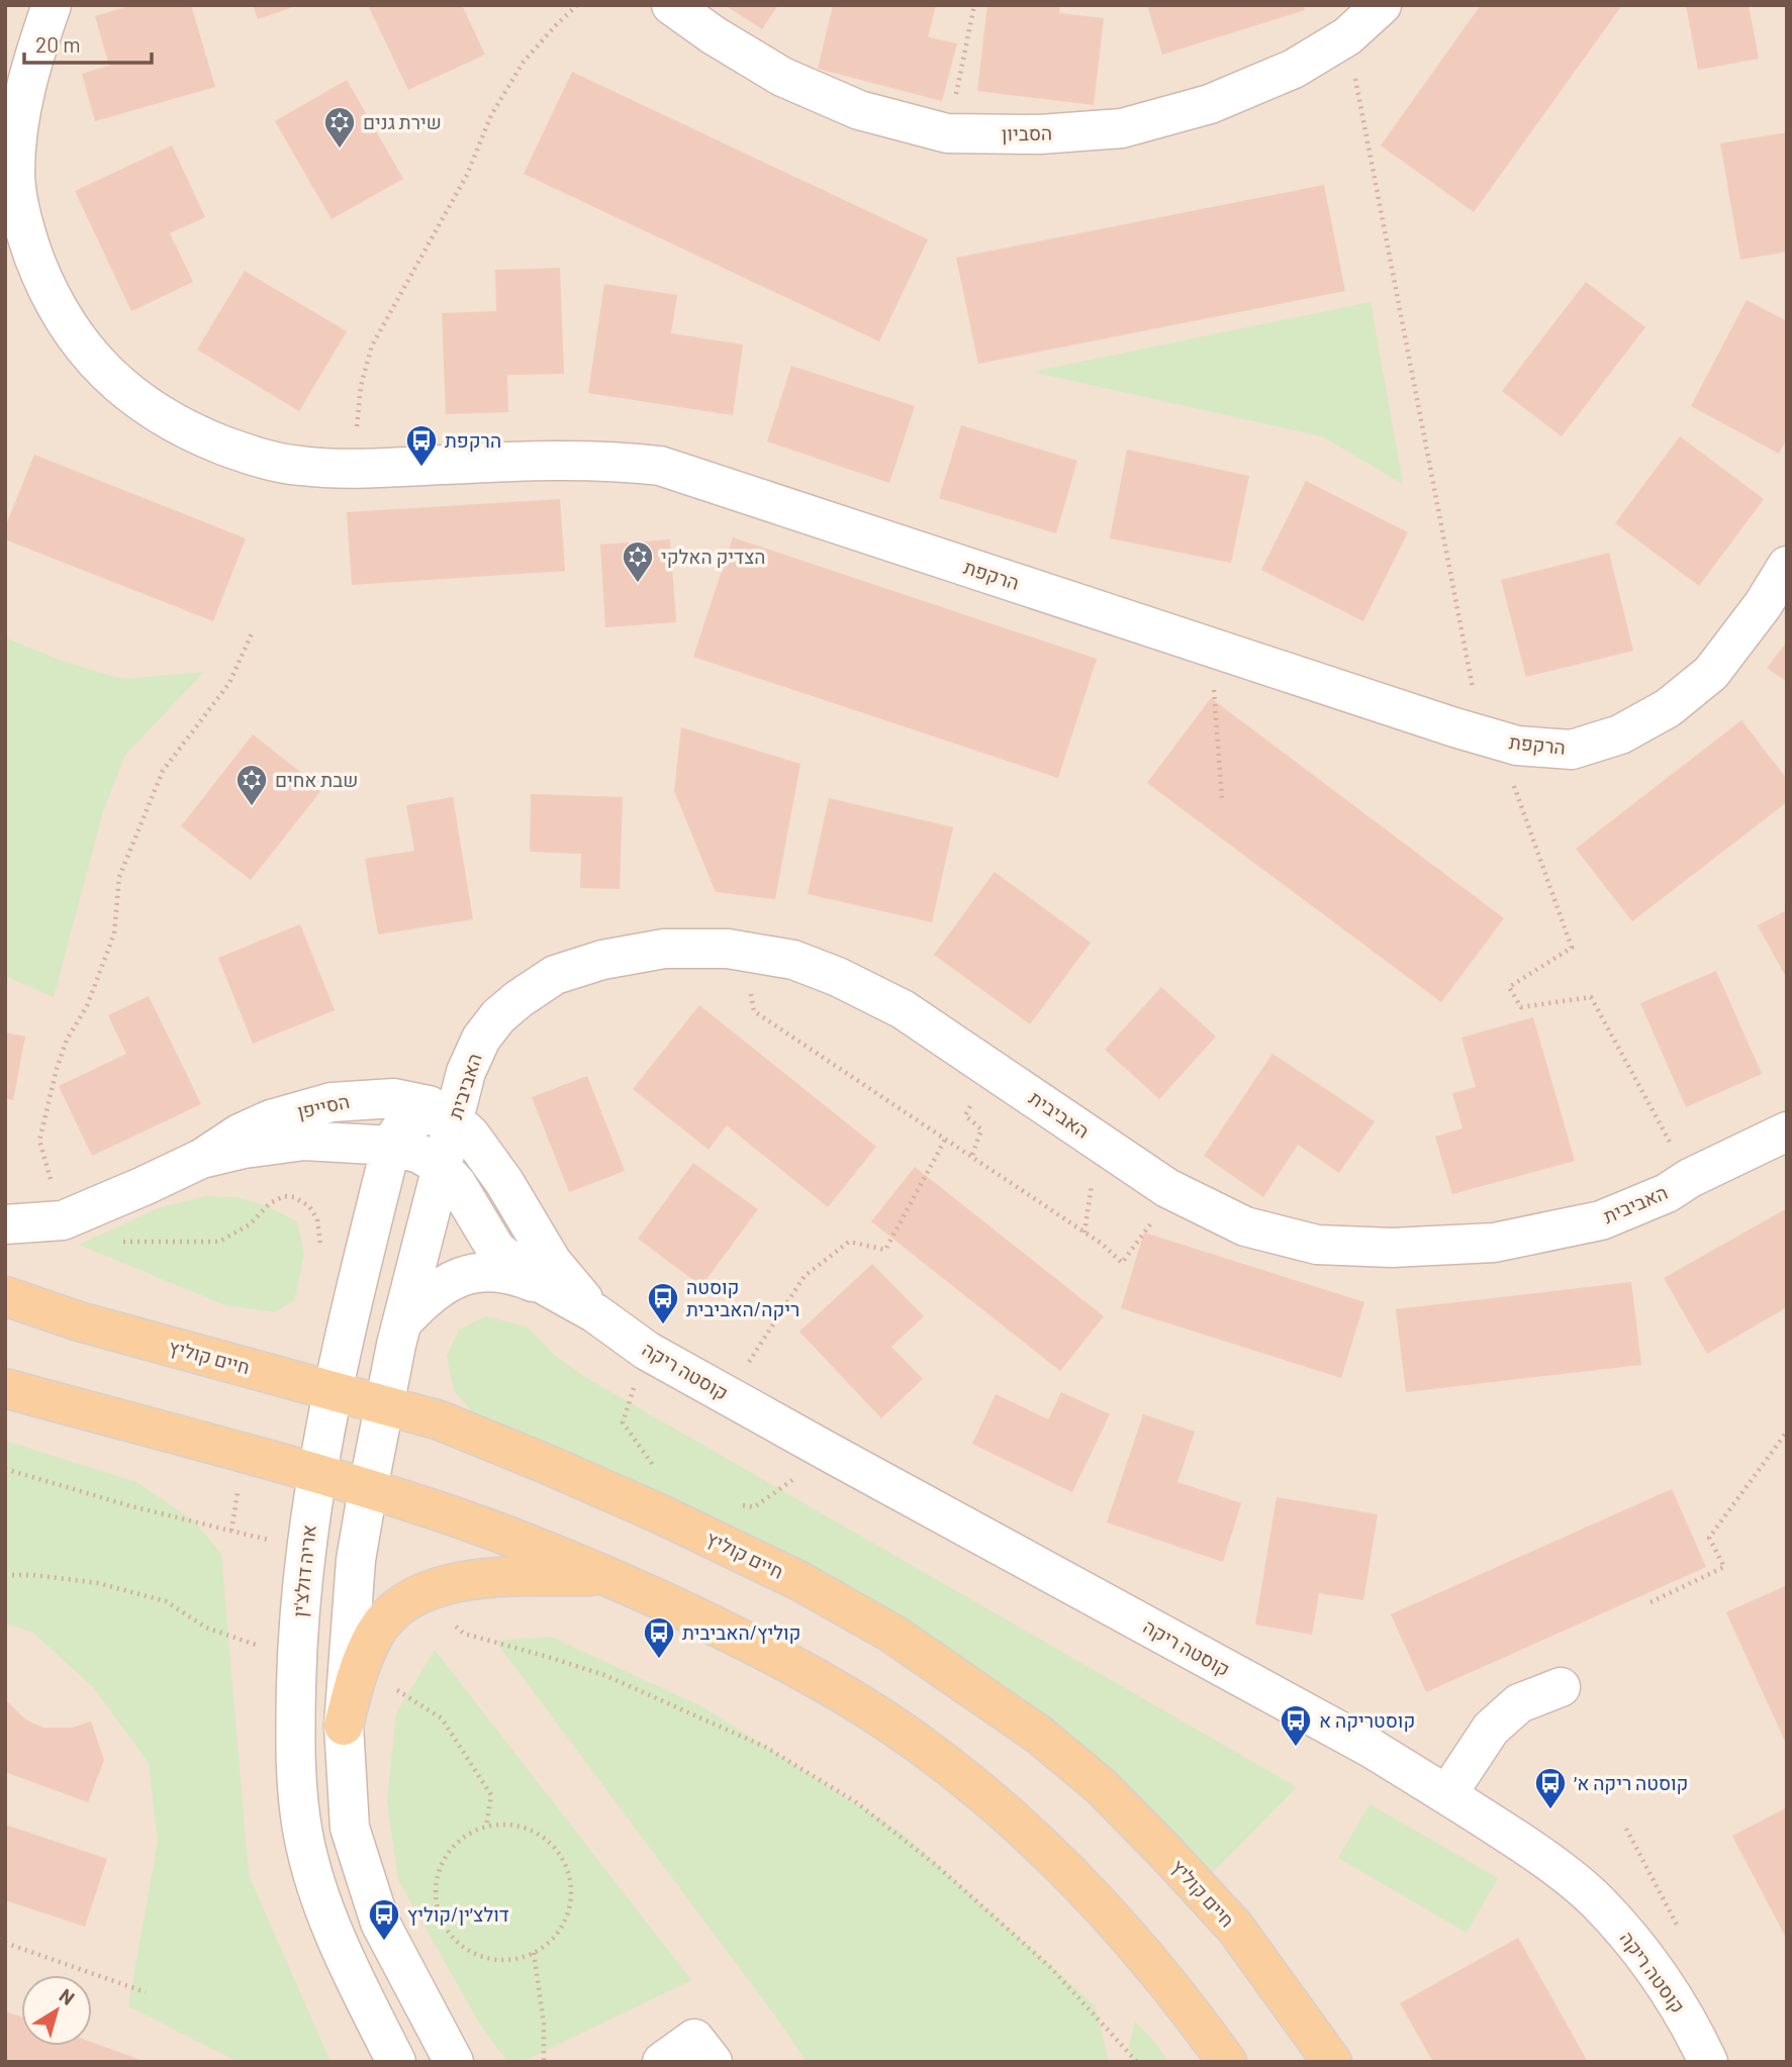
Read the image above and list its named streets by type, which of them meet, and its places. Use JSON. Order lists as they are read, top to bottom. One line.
{"streets":{"main road":["חיים קוליץ"],"street":["הסביון","הרקפת","האביבית","הסייפן","קוסטה ריקה","אריה דולצ'ין"]},"crossings":[["האביבית","הסייפן"],["האביבית","קוסטה ריקה"],["האביבית","אריה דולצ'ין"],["הסייפן","קוסטה ריקה"],["הסייפן","אריה דולצ'ין"],["חיים קוליץ","אריה דולצ'ין"],["קוסטה ריקה","אריה דולצ'ין"]],"places":{"synagogue":["שירת גנים","הצדיק האלקי","שבת אחים"],"bus stop":["הרקפת","קוסטה ריקה/האביבית","קוליץ/האביבית","קוסטריקה א","קוסטה ריקה א׳","דולצ׳ין/קוליץ"]},"scale_bar":"20 m","north":"top right"}
